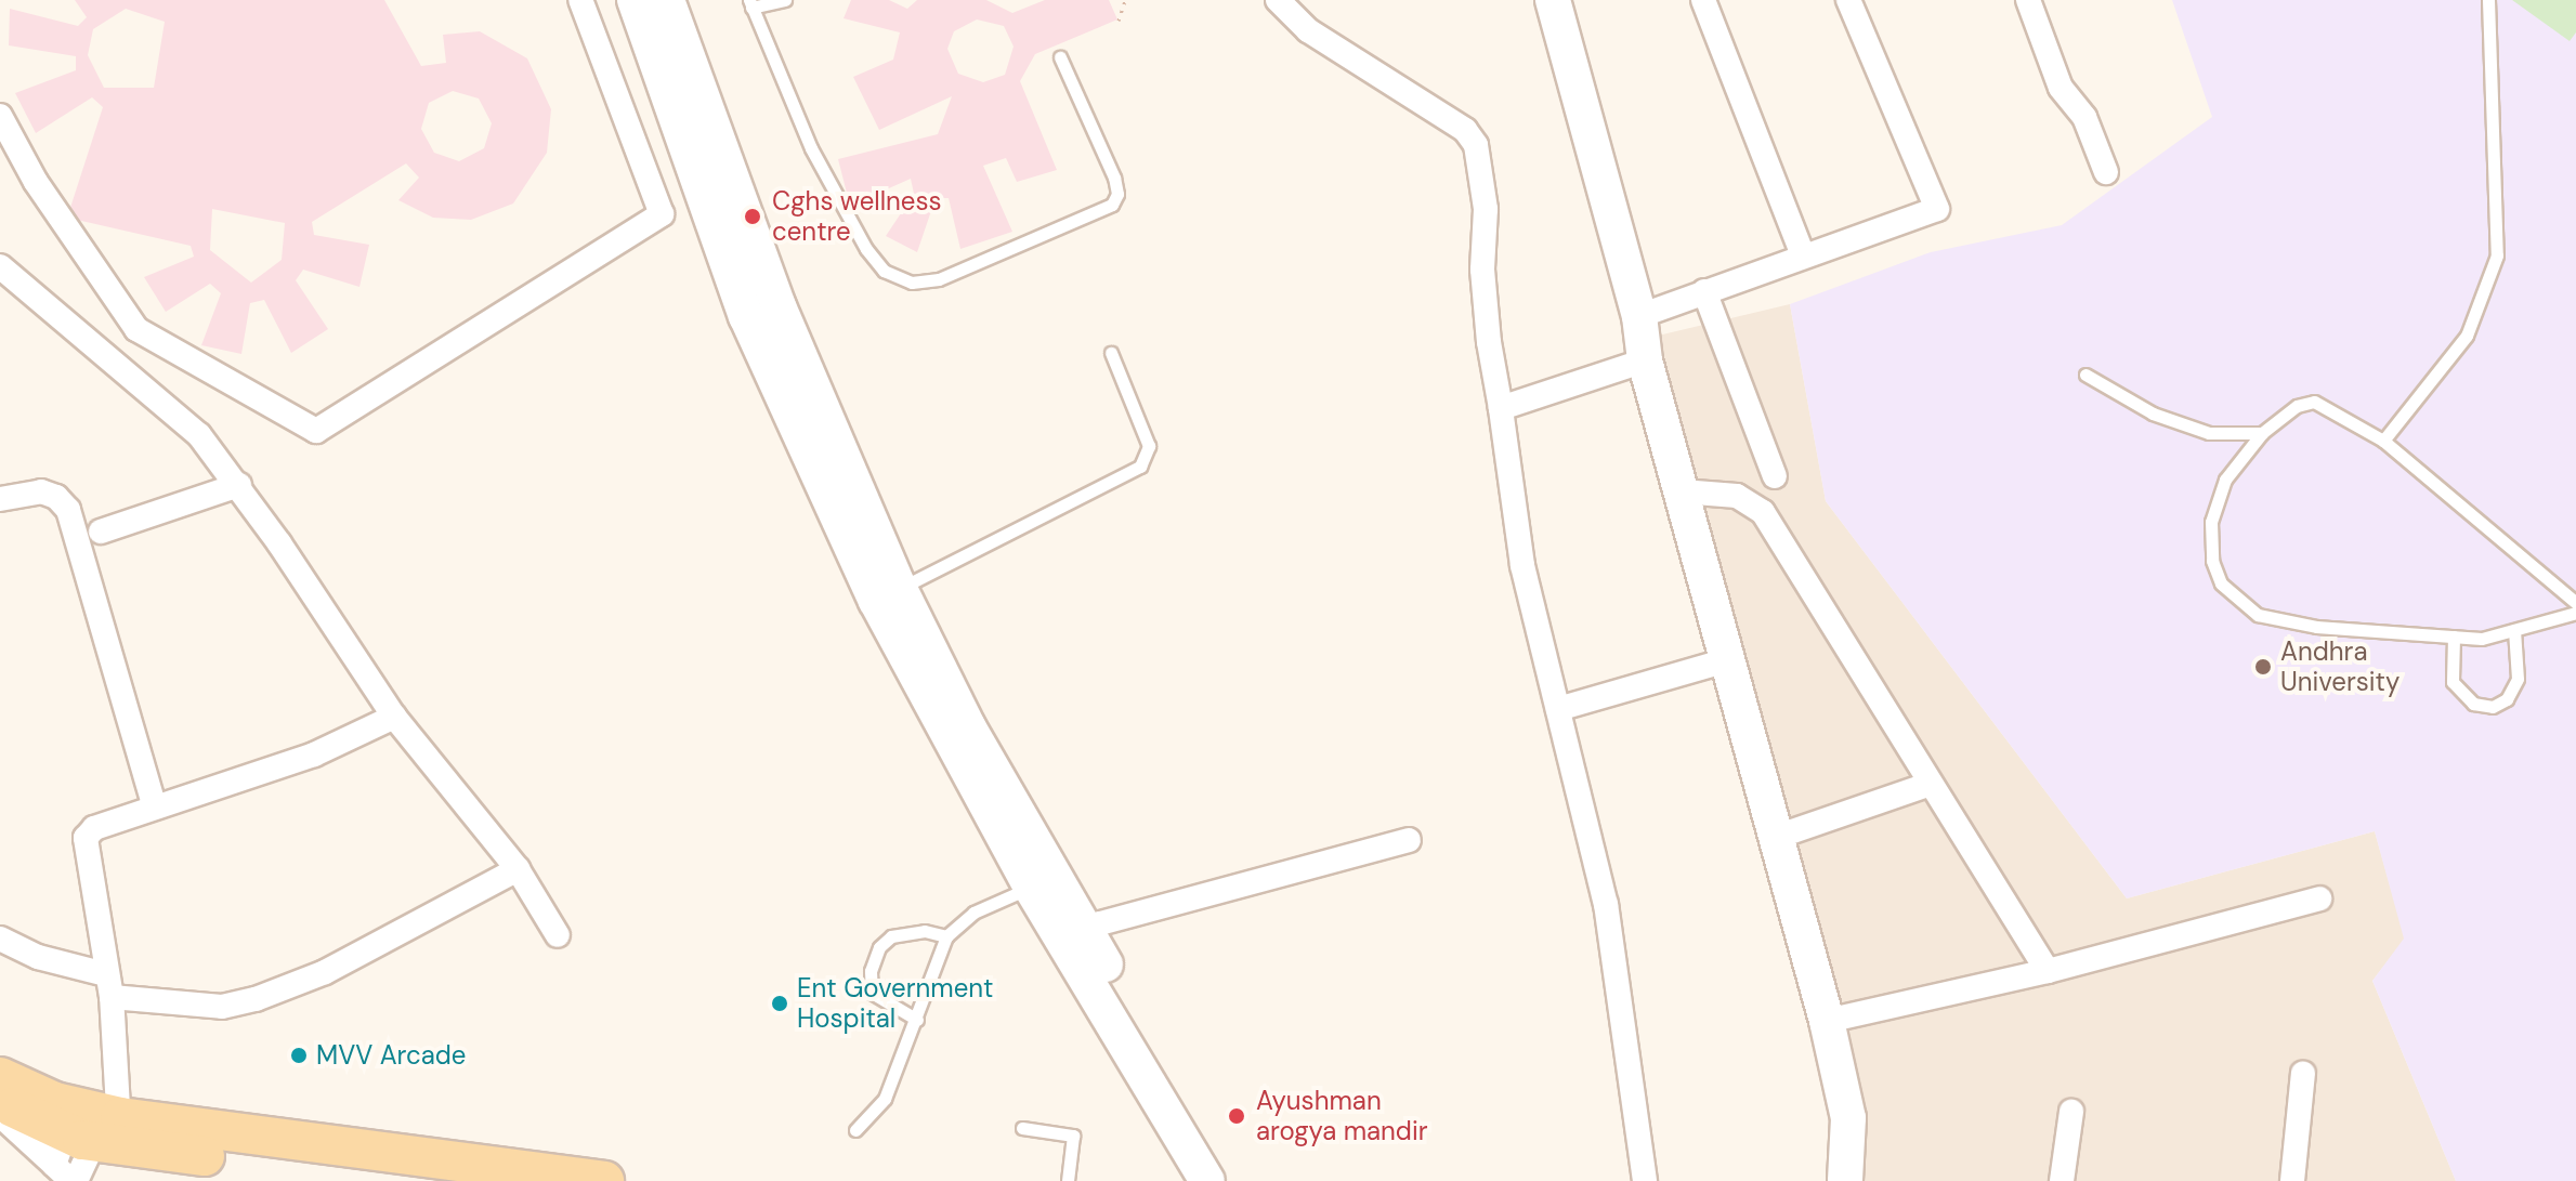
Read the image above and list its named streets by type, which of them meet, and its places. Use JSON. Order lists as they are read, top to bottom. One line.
{"places":["Cghs wellness centre","Andhra University","Ent Government Hospital","MVV Arcade","Ayushman arogya mandir"]}
